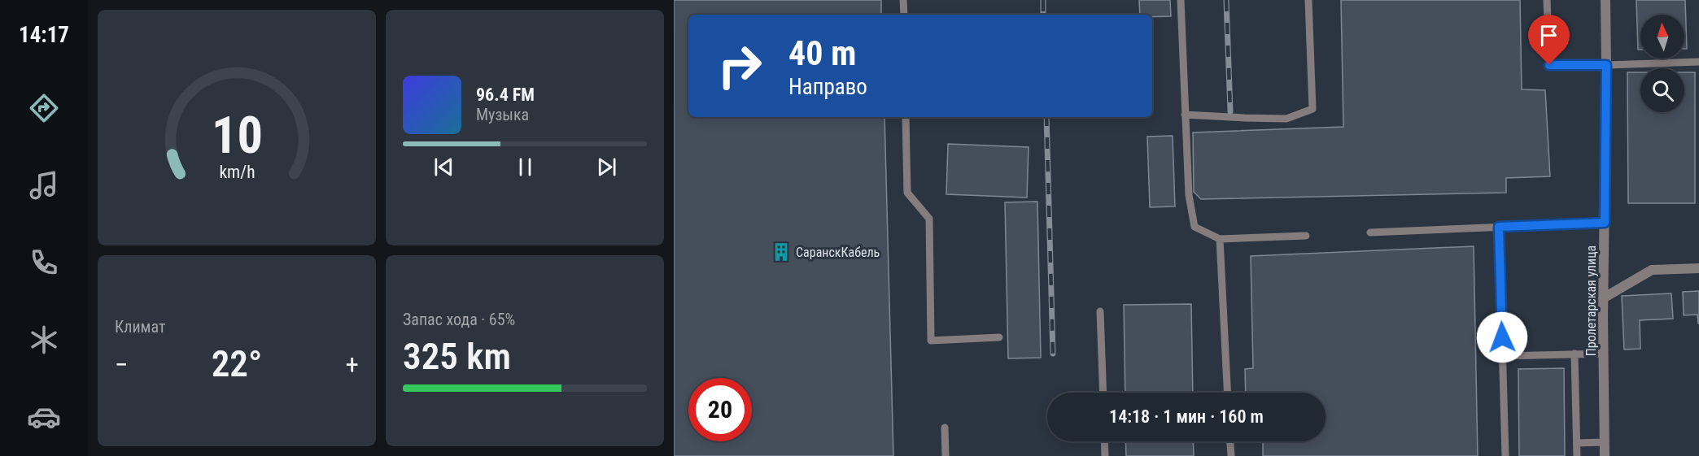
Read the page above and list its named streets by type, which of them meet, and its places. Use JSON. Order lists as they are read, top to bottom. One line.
{"streets":{"street":["Пролетарская улица"]},"places":{"building":["СаранскКабель"]},"north":"top","page":{"tabs":"14:17","turn":["40 m","Направо"],"song":["96.4 FM","Музыка"],"tile":["Климат",["Запас хода · 65%","325 km"]],"heat":["−","22°","+"],"limit":"20","trip":"14:18 · 1 мин · 160 m","gauge":["10","km/h"]}}
